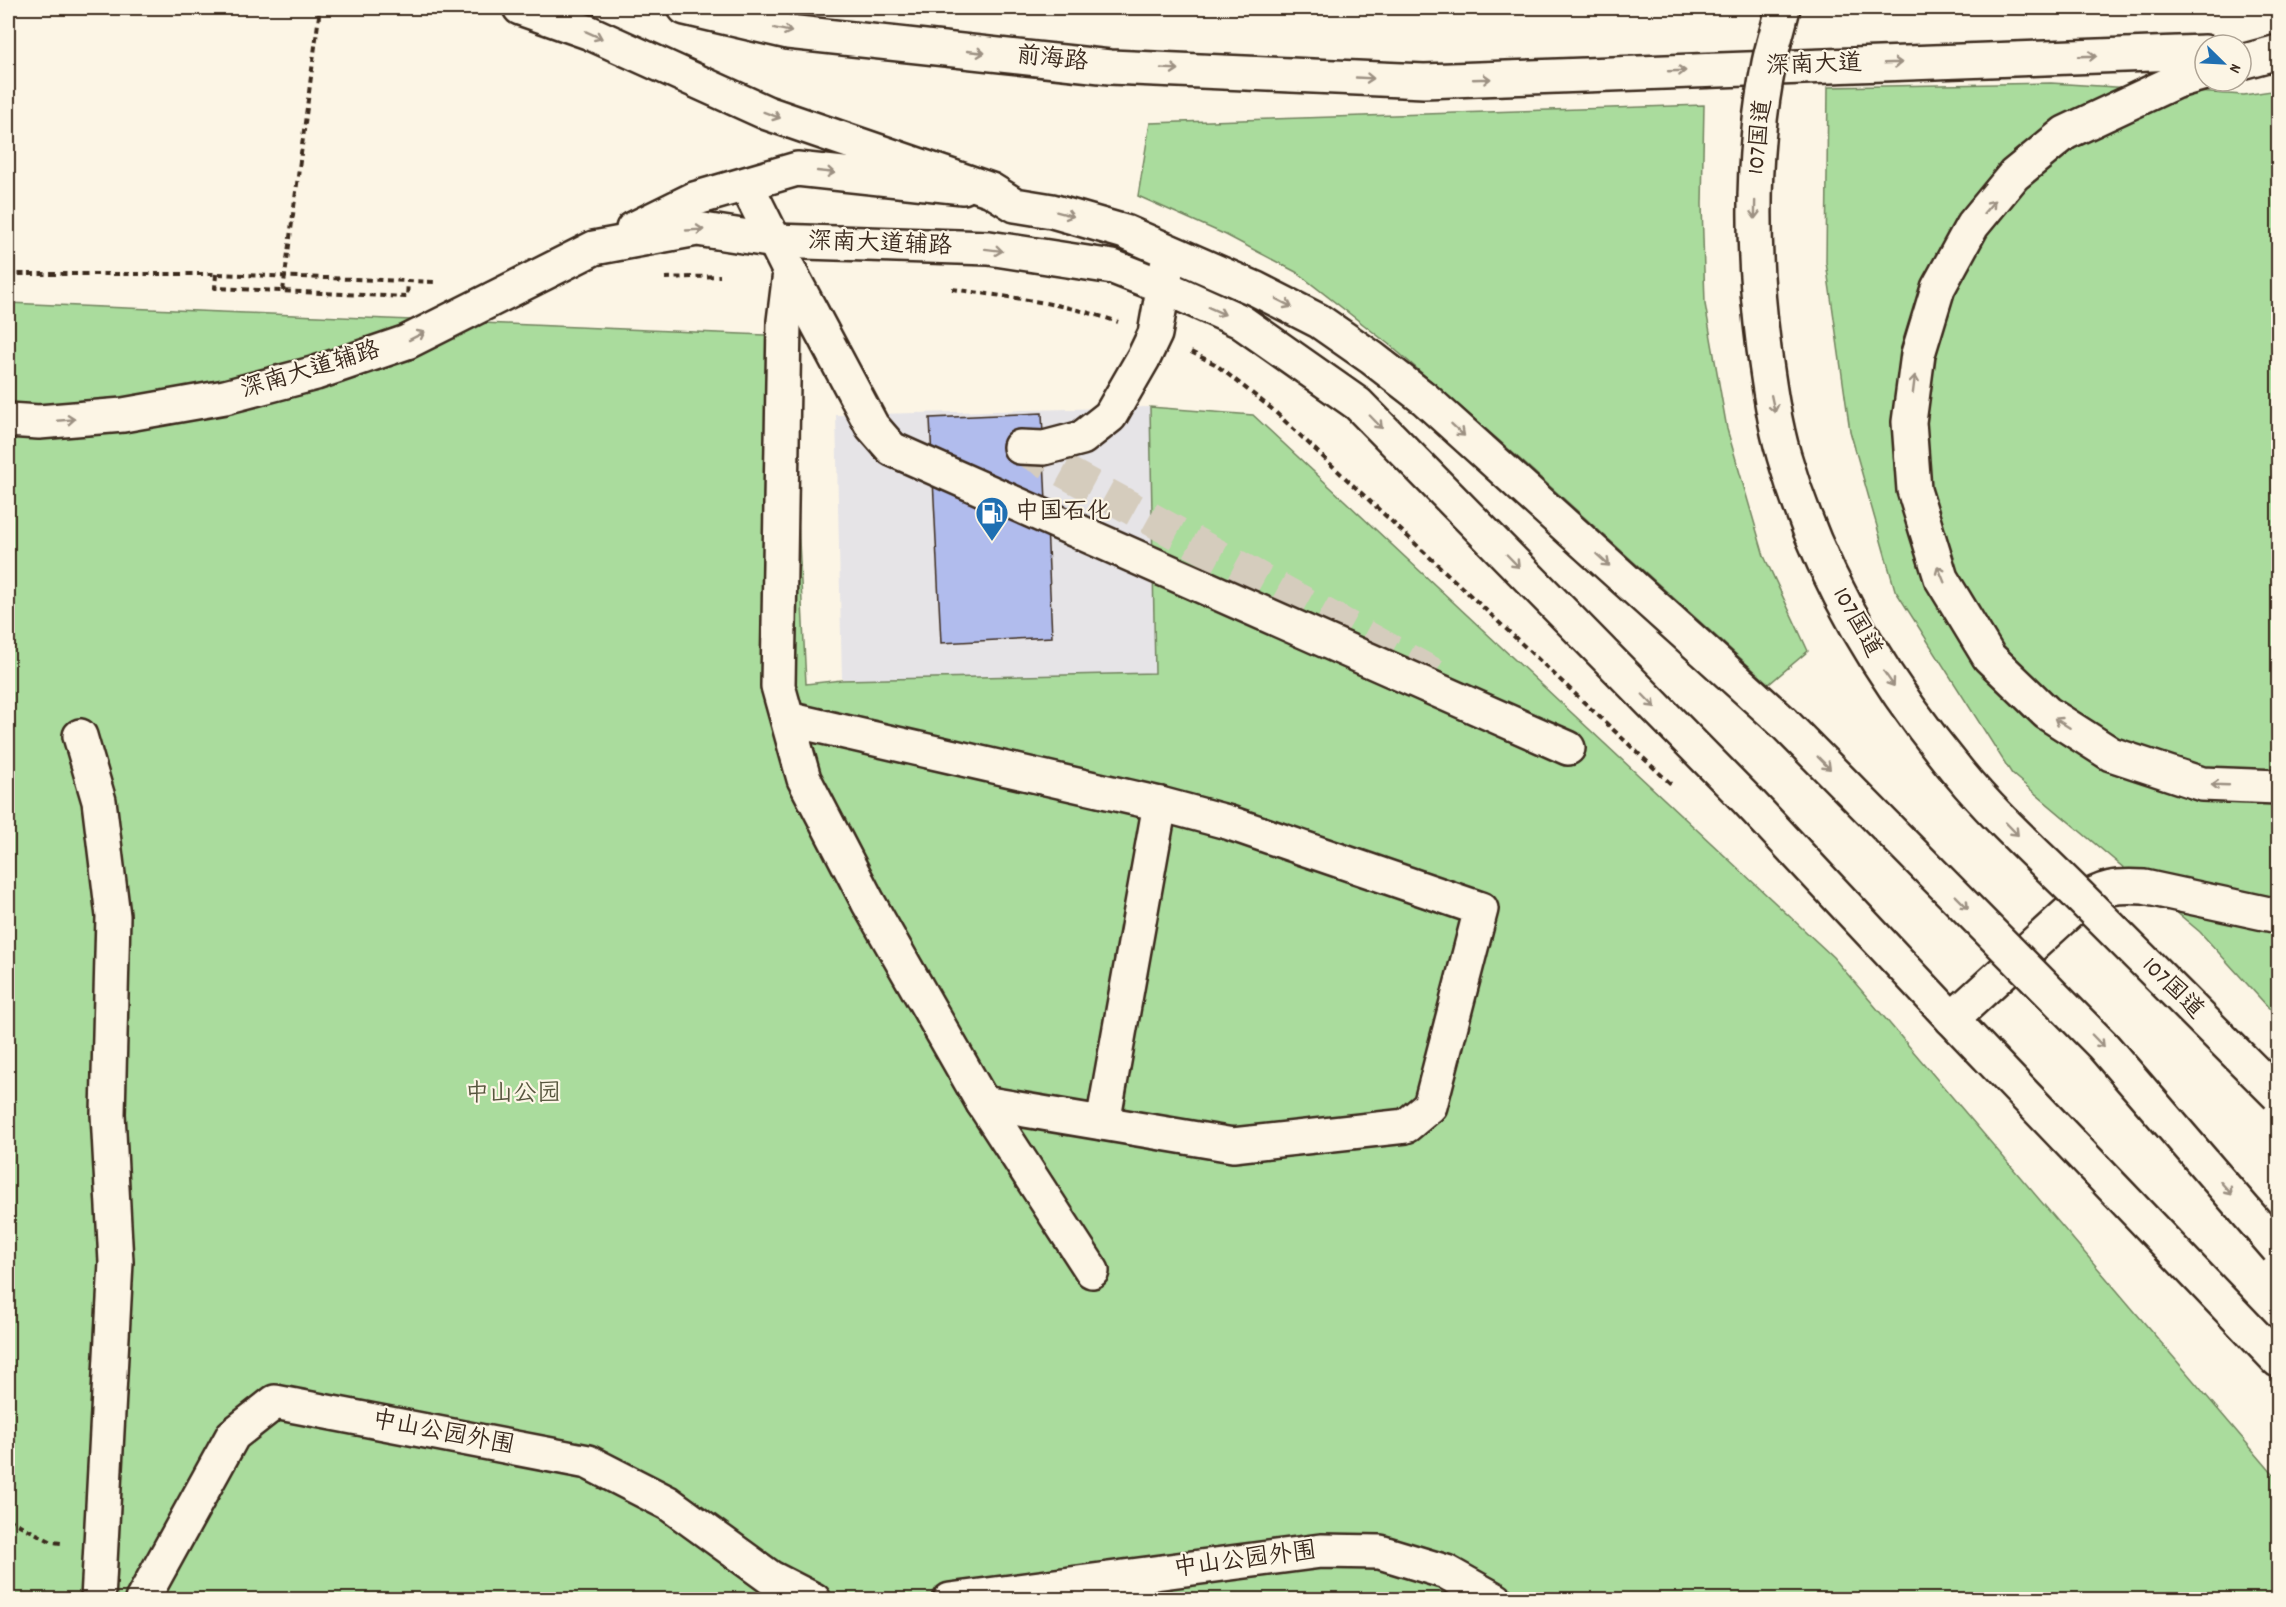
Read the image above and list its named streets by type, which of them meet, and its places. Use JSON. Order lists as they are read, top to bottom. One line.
{"streets":{"main road":["前海路","深南大道","107国道","深南大道辅路","中山公园外围"]},"crossings":[["前海路","深南大道"]],"one_way":["深南大道"],"parks":["中山公园"],"places":{"fuel station":["中国石化"]},"north":"bottom right"}
